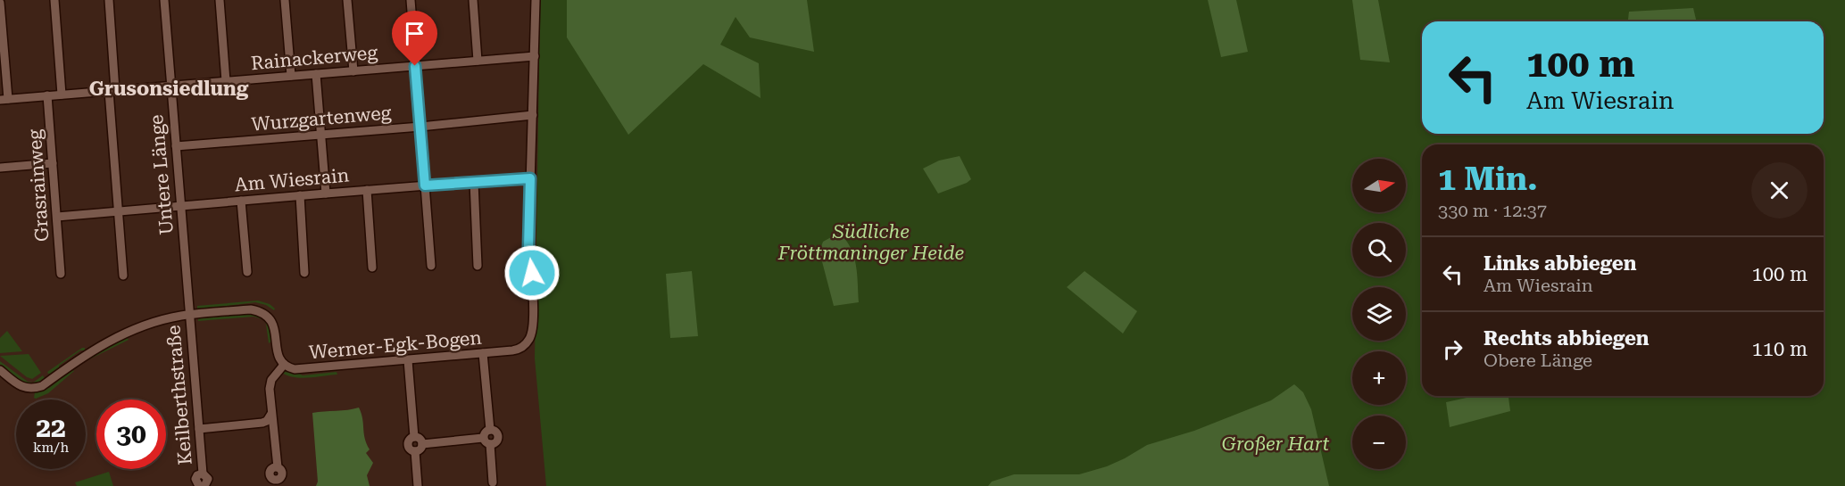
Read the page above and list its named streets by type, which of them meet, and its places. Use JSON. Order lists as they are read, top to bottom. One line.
{"streets":{"street":["Rainackerweg","Wurzgartenweg","Untere Länge","Am Wiesrain","Grasrainweg","Werner-Egk-Bogen","Keilberthstraße"]},"crossings":[["Rainackerweg","Untere Länge"],["Rainackerweg","Grasrainweg"],["Rainackerweg","Werner-Egk-Bogen"],["Wurzgartenweg","Untere Länge"],["Wurzgartenweg","Werner-Egk-Bogen"],["Untere Länge","Am Wiesrain"],["Untere Länge","Werner-Egk-Bogen"],["Untere Länge","Keilberthstraße"],["Am Wiesrain","Grasrainweg"],["Am Wiesrain","Werner-Egk-Bogen"],["Werner-Egk-Bogen","Keilberthstraße"]],"districts":["Grusonsiedlung"],"parks":["Südliche Fröttmaninger Heide","Großer Hart"],"north":"right","page":{"turn":["100 m","Am Wiesrain"],"heading":["1 Min.","330 m · 12:37"],"map_buttons":["+","−"],"list":[{"name":"Links abbiegen","note":"Am Wiesrain","value":"100 m"},{"name":"Rechts abbiegen","note":"Obere Länge","value":"110 m"}],"speed":"22 km/h","limit":"30"}}
